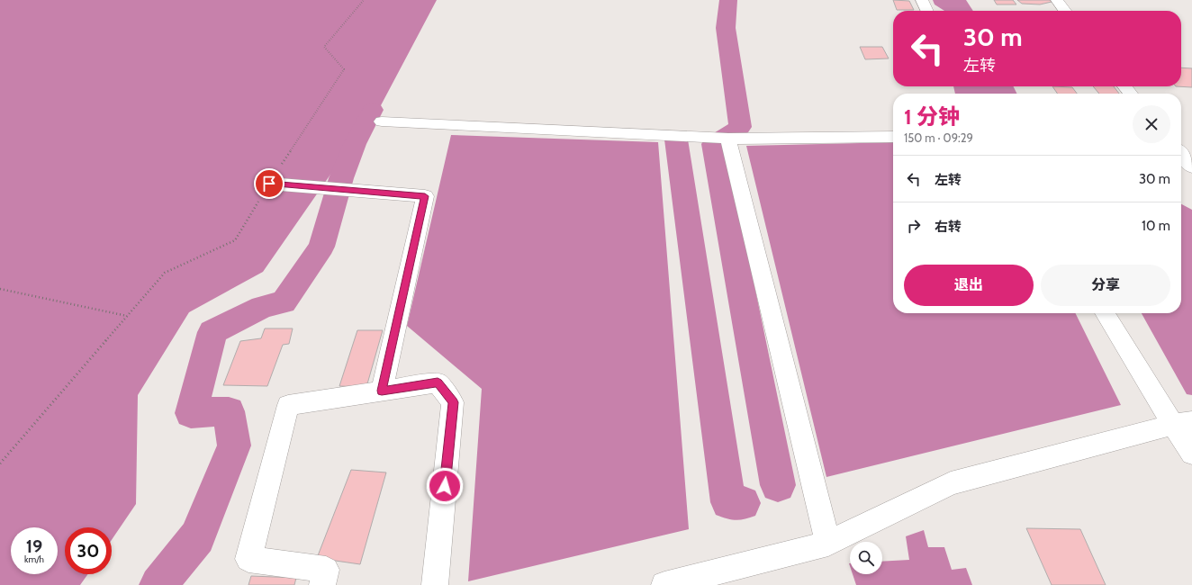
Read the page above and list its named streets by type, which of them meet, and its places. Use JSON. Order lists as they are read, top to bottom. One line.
{"page":{"turn":["30 m","左转"],"heading":["1 分钟","150 m · 09:29"],"list":[{"name":"左转","value":"30 m"},{"name":"右转","value":"10 m"}],"buttons":["退出","分享"],"speed":"19 km/h","limit":"30"}}
